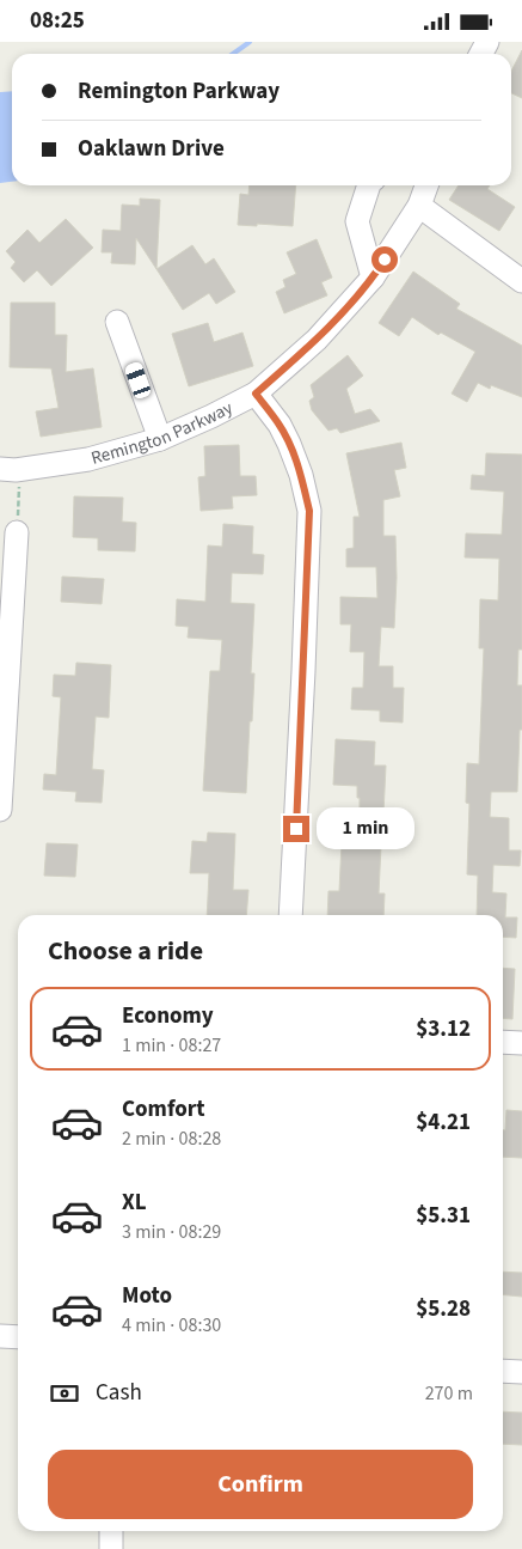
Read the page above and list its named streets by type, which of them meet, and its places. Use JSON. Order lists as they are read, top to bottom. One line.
{"streets":{"street":["Remington Parkway"]},"page":{"status":"08:25","banner":["Remington Parkway","Oaklawn Drive"],"bubble":"1 min","heading":"Choose a ride","list":[{"name":"Economy","note":"1 min · 08:27","value":"$3.12"},{"name":"Comfort","note":"2 min · 08:28","value":"$4.21"},{"name":"XL","note":"3 min · 08:29","value":"$5.31"},{"name":"Moto","note":"4 min · 08:30","value":"$5.28"}],"pay":["Cash","270 m"],"buttons":"Confirm"}}
